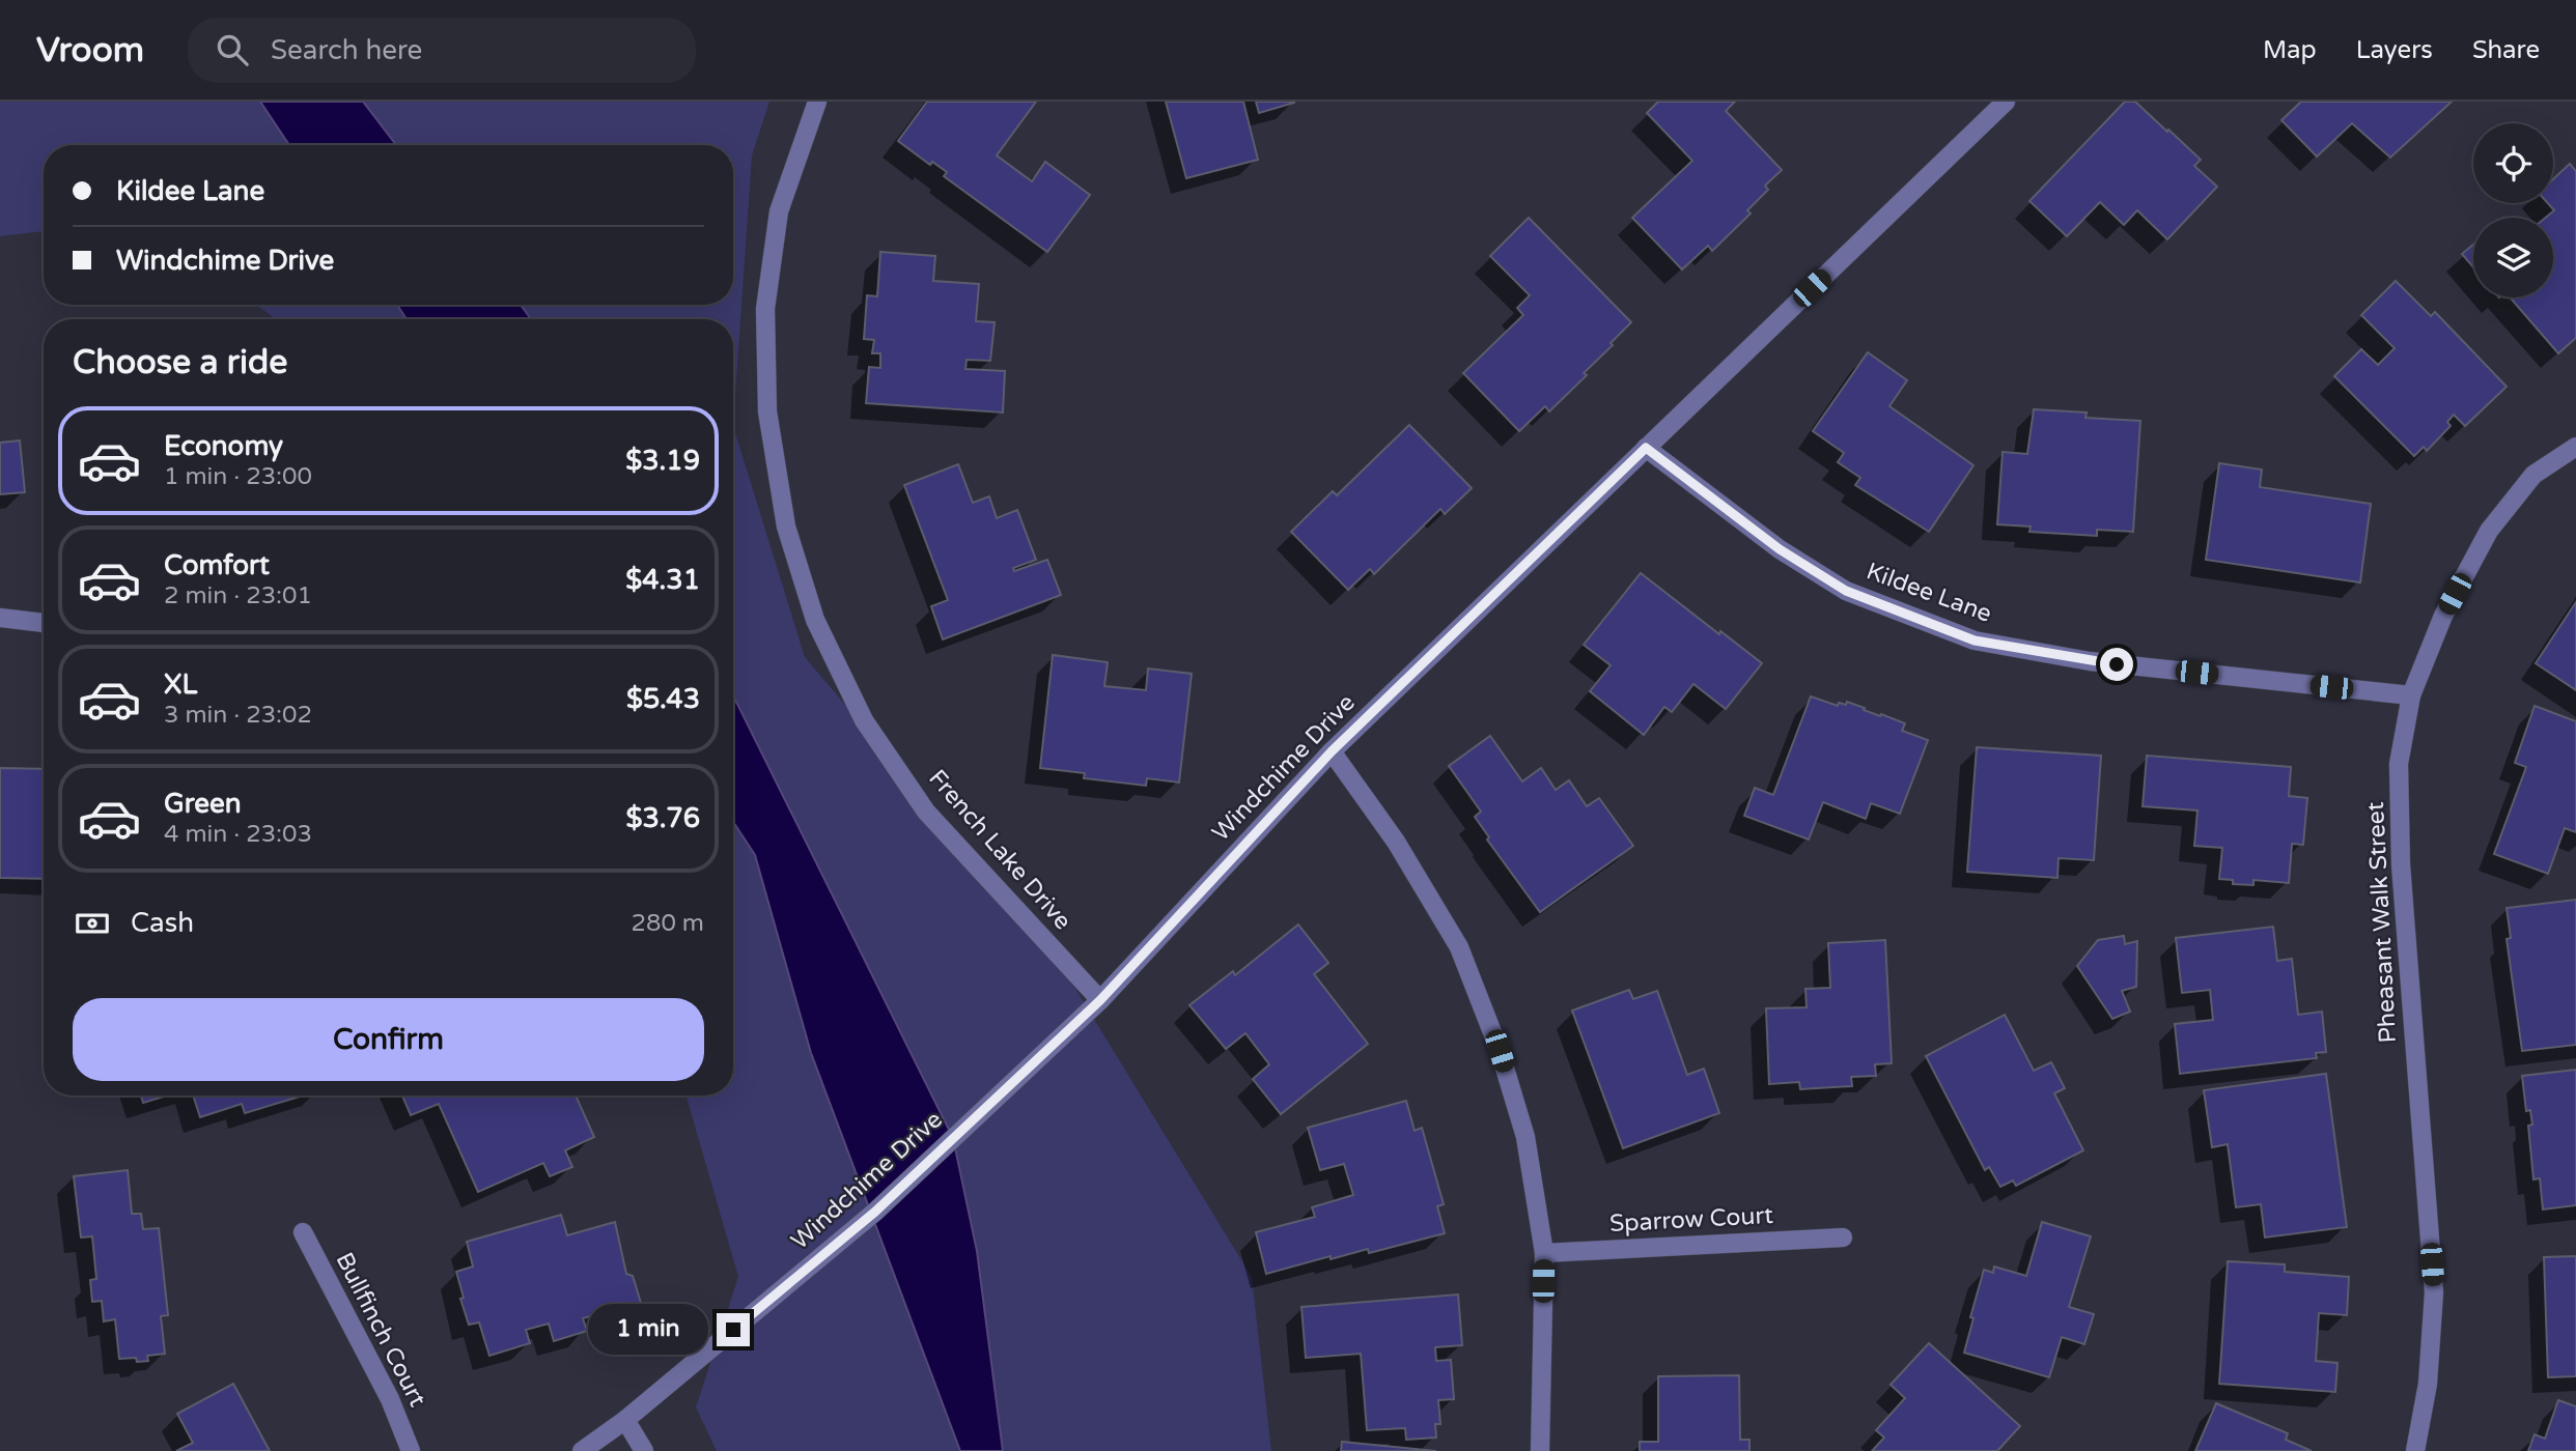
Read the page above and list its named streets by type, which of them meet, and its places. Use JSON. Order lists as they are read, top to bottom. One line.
{"streets":{"street":["Kildee Lane","Windchime Drive","French Lake Drive","Pheasant Walk Street","Sparrow Court","Bullfinch Court"]},"crossings":[["Kildee Lane","Windchime Drive"],["Kildee Lane","Pheasant Walk Street"],["Windchime Drive","French Lake Drive"]],"page":{"header":"Vroom","search":"Search here","nav":["Map","Layers","Share"],"banner":["Kildee Lane","Windchime Drive"],"heading":"Choose a ride","list":[{"name":"Economy","note":"1 min · 23:00","value":"$3.19"},{"name":"Comfort","note":"2 min · 23:01","value":"$4.31"},{"name":"XL","note":"3 min · 23:02","value":"$5.43"},{"name":"Green","note":"4 min · 23:03","value":"$3.76"}],"pay":["Cash","280 m"],"buttons":"Confirm","bubble":"1 min"}}
